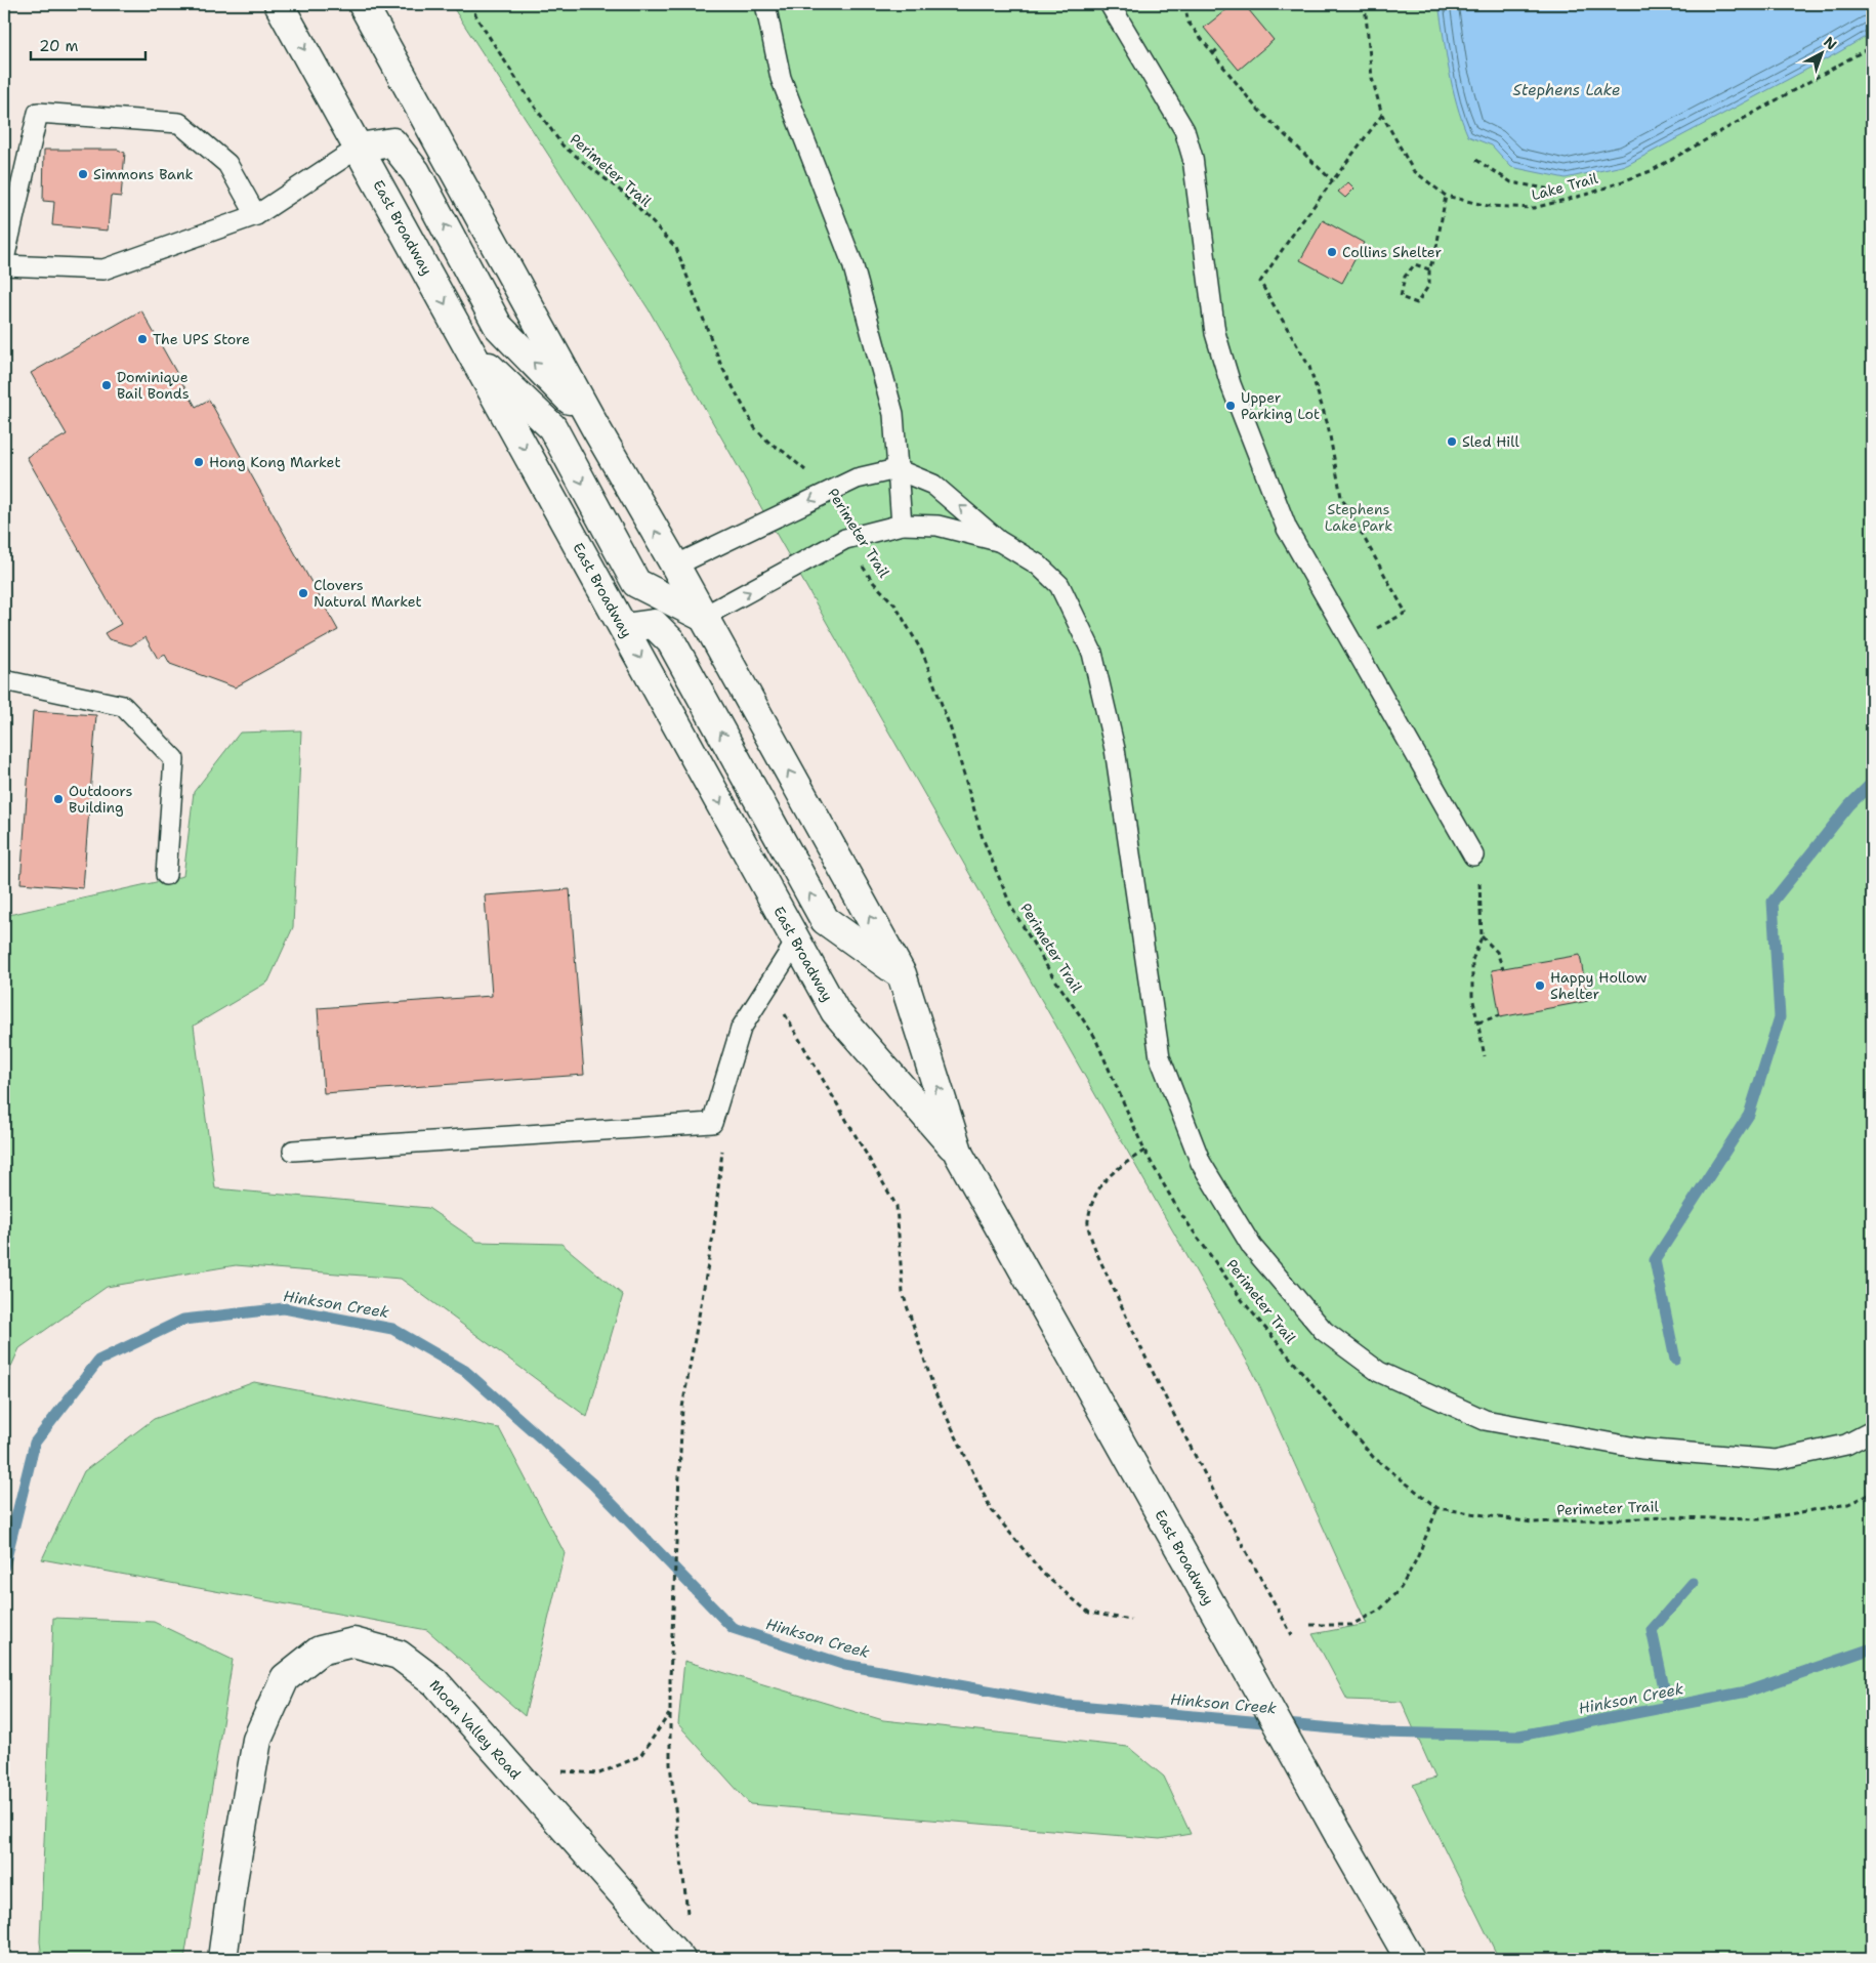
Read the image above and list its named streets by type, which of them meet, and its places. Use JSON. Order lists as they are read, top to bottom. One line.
{"streets":{"main road":["East Broadway","Moon Valley Road"],"path":["Perimeter Trail","Lake Trail"]},"water":["Stephens Lake","Hinkson Creek"],"parks":["Stephens Lake Park"],"places":["Simmons Bank","Collins Shelter","The UPS Store","Dominique Bail Bonds","Upper Parking Lot","Sled Hill","Hong Kong Market","Clovers Natural Market","Outdoors Building","Happy Hollow Shelter"],"scale_bar":"20 m","north":"top right"}
